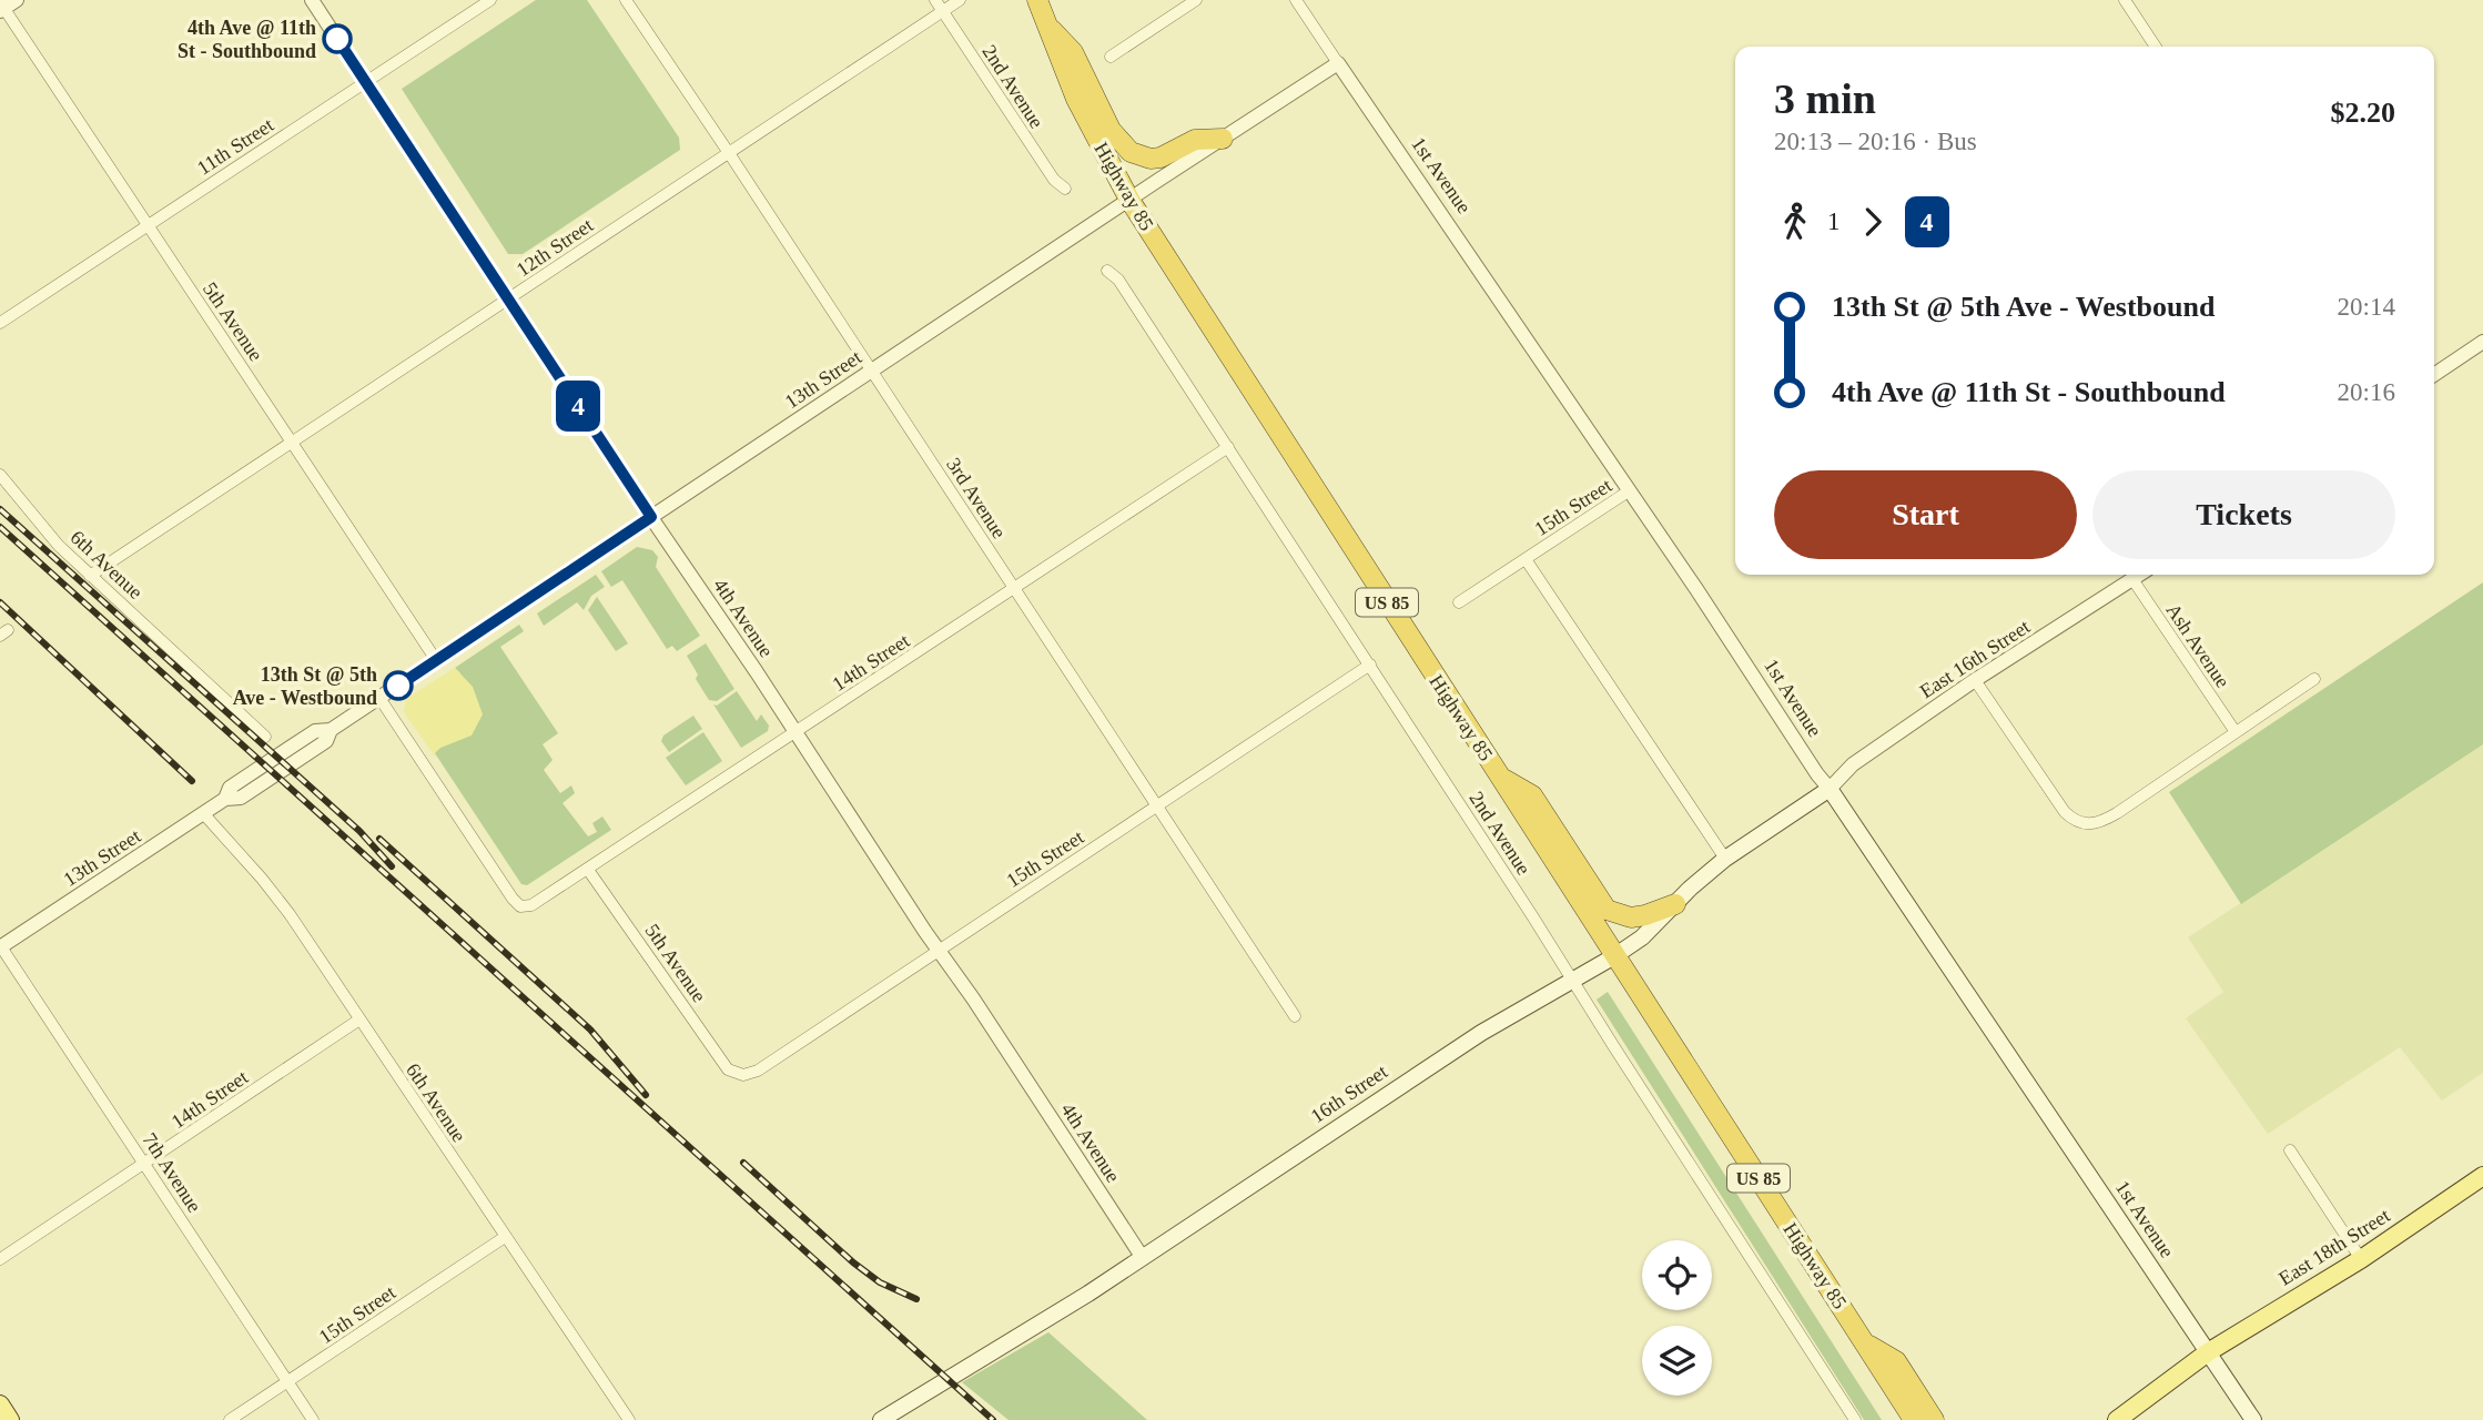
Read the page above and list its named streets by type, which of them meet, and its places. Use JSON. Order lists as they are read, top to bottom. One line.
{"streets":{"highway":["Highway 85","US 85"],"main road":["1st Avenue","16th Street","East 18th Street"],"street":["2nd Avenue","11th Street","12th Street","5th Avenue","13th Street","3rd Avenue","15th Street","6th Avenue","4th Avenue","Ash Avenue","East 16th Street","14th Street","7th Avenue"]},"crossings":[["2nd Avenue","12th Street"],["2nd Avenue","15th Street"],["2nd Avenue","14th Street"],["2nd Avenue","16th Street"],["11th Street","5th Avenue"],["11th Street","4th Avenue"],["1st Avenue","13th Street"],["1st Avenue","15th Street"],["1st Avenue","East 16th Street"],["1st Avenue","16th Street"],["1st Avenue","East 18th Street"],["Highway 85","13th Street"],["Highway 85","16th Street"],["12th Street","5th Avenue"],["12th Street","3rd Avenue"],["12th Street","6th Avenue"],["12th Street","4th Avenue"],["5th Avenue","13th Street"],["5th Avenue","15th Street"],["5th Avenue","14th Street"],["13th Street","3rd Avenue"],["13th Street","6th Avenue"],["13th Street","4th Avenue"],["13th Street","14th Street"],["13th Street","7th Avenue"],["3rd Avenue","15th Street"],["3rd Avenue","14th Street"],["15th Street","6th Avenue"],["15th Street","4th Avenue"],["15th Street","7th Avenue"],["6th Avenue","14th Street"],["4th Avenue","14th Street"],["4th Avenue","16th Street"],["Ash Avenue","East 16th Street"],["East 16th Street","16th Street"],["14th Street","7th Avenue"]],"places":["4th Ave @ 11th St - Southbound","13th St @ 5th Ave - Westbound"],"lines":["bus line 4"],"page":{"on_map":"4","heading":["3 min","20:13 – 20:16 · Bus","$2.20"],"legs":["1","4"],"list":[{"name":"13th St @ 5th Ave - Westbound","value":"20:14"},{"name":"4th Ave @ 11th St - Southbound","value":"20:16"}],"buttons":["Start","Tickets"]}}
